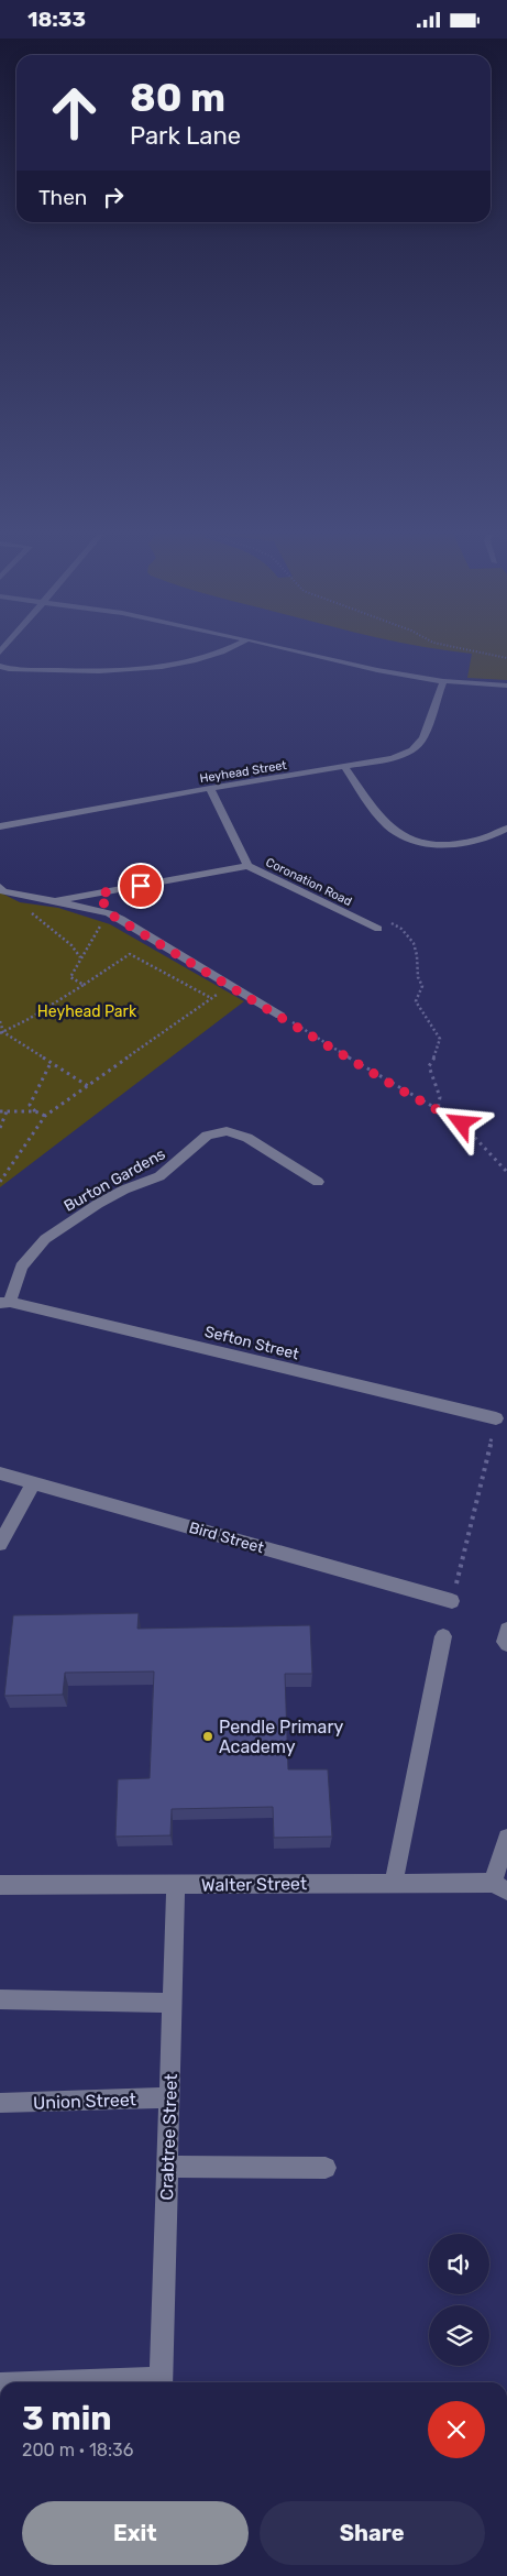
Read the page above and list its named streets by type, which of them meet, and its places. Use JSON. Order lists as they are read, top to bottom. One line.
{"streets":{"street":["Heyhead Street","Coronation Road","Burton Gardens","Sefton Street","Bird Street","Walter Street","Union Street","Crabtree Street"]},"crossings":[["Heyhead Street","Coronation Road"],["Burton Gardens","Sefton Street"],["Walter Street","Crabtree Street"],["Union Street","Crabtree Street"]],"parks":["Heyhead Park"],"places":["Pendle Primary Academy"],"page":{"status":"18:33","turn":["80 m","Park Lane"],"then":"Then","heading":["3 min","200 m · 18:36"],"buttons":["Exit","Share"]}}
